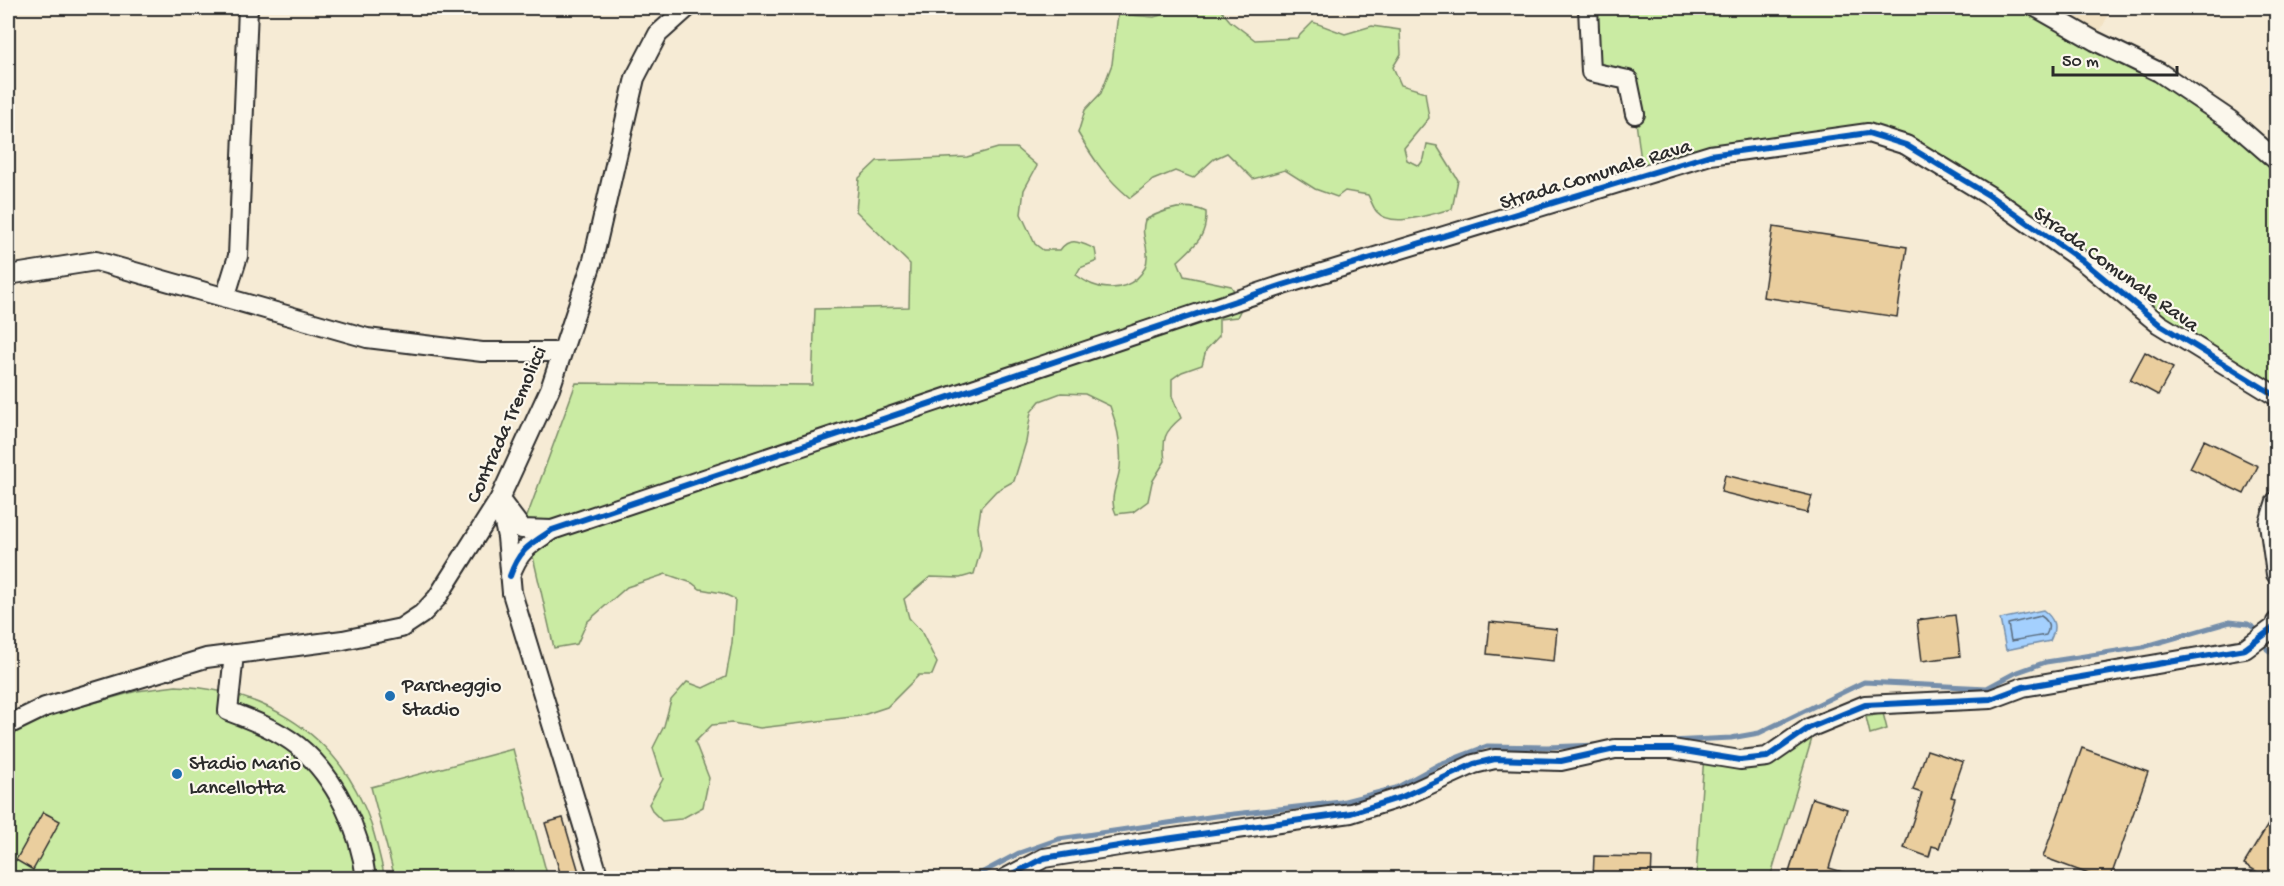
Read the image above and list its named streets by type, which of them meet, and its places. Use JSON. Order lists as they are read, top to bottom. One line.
{"streets":{"street":["Strada Comunale Rava","Contrada Tremolicci"]},"places":["Parcheggio Stadio","Stadio Mario Lancellotta"],"scale_bar":"50 m"}
